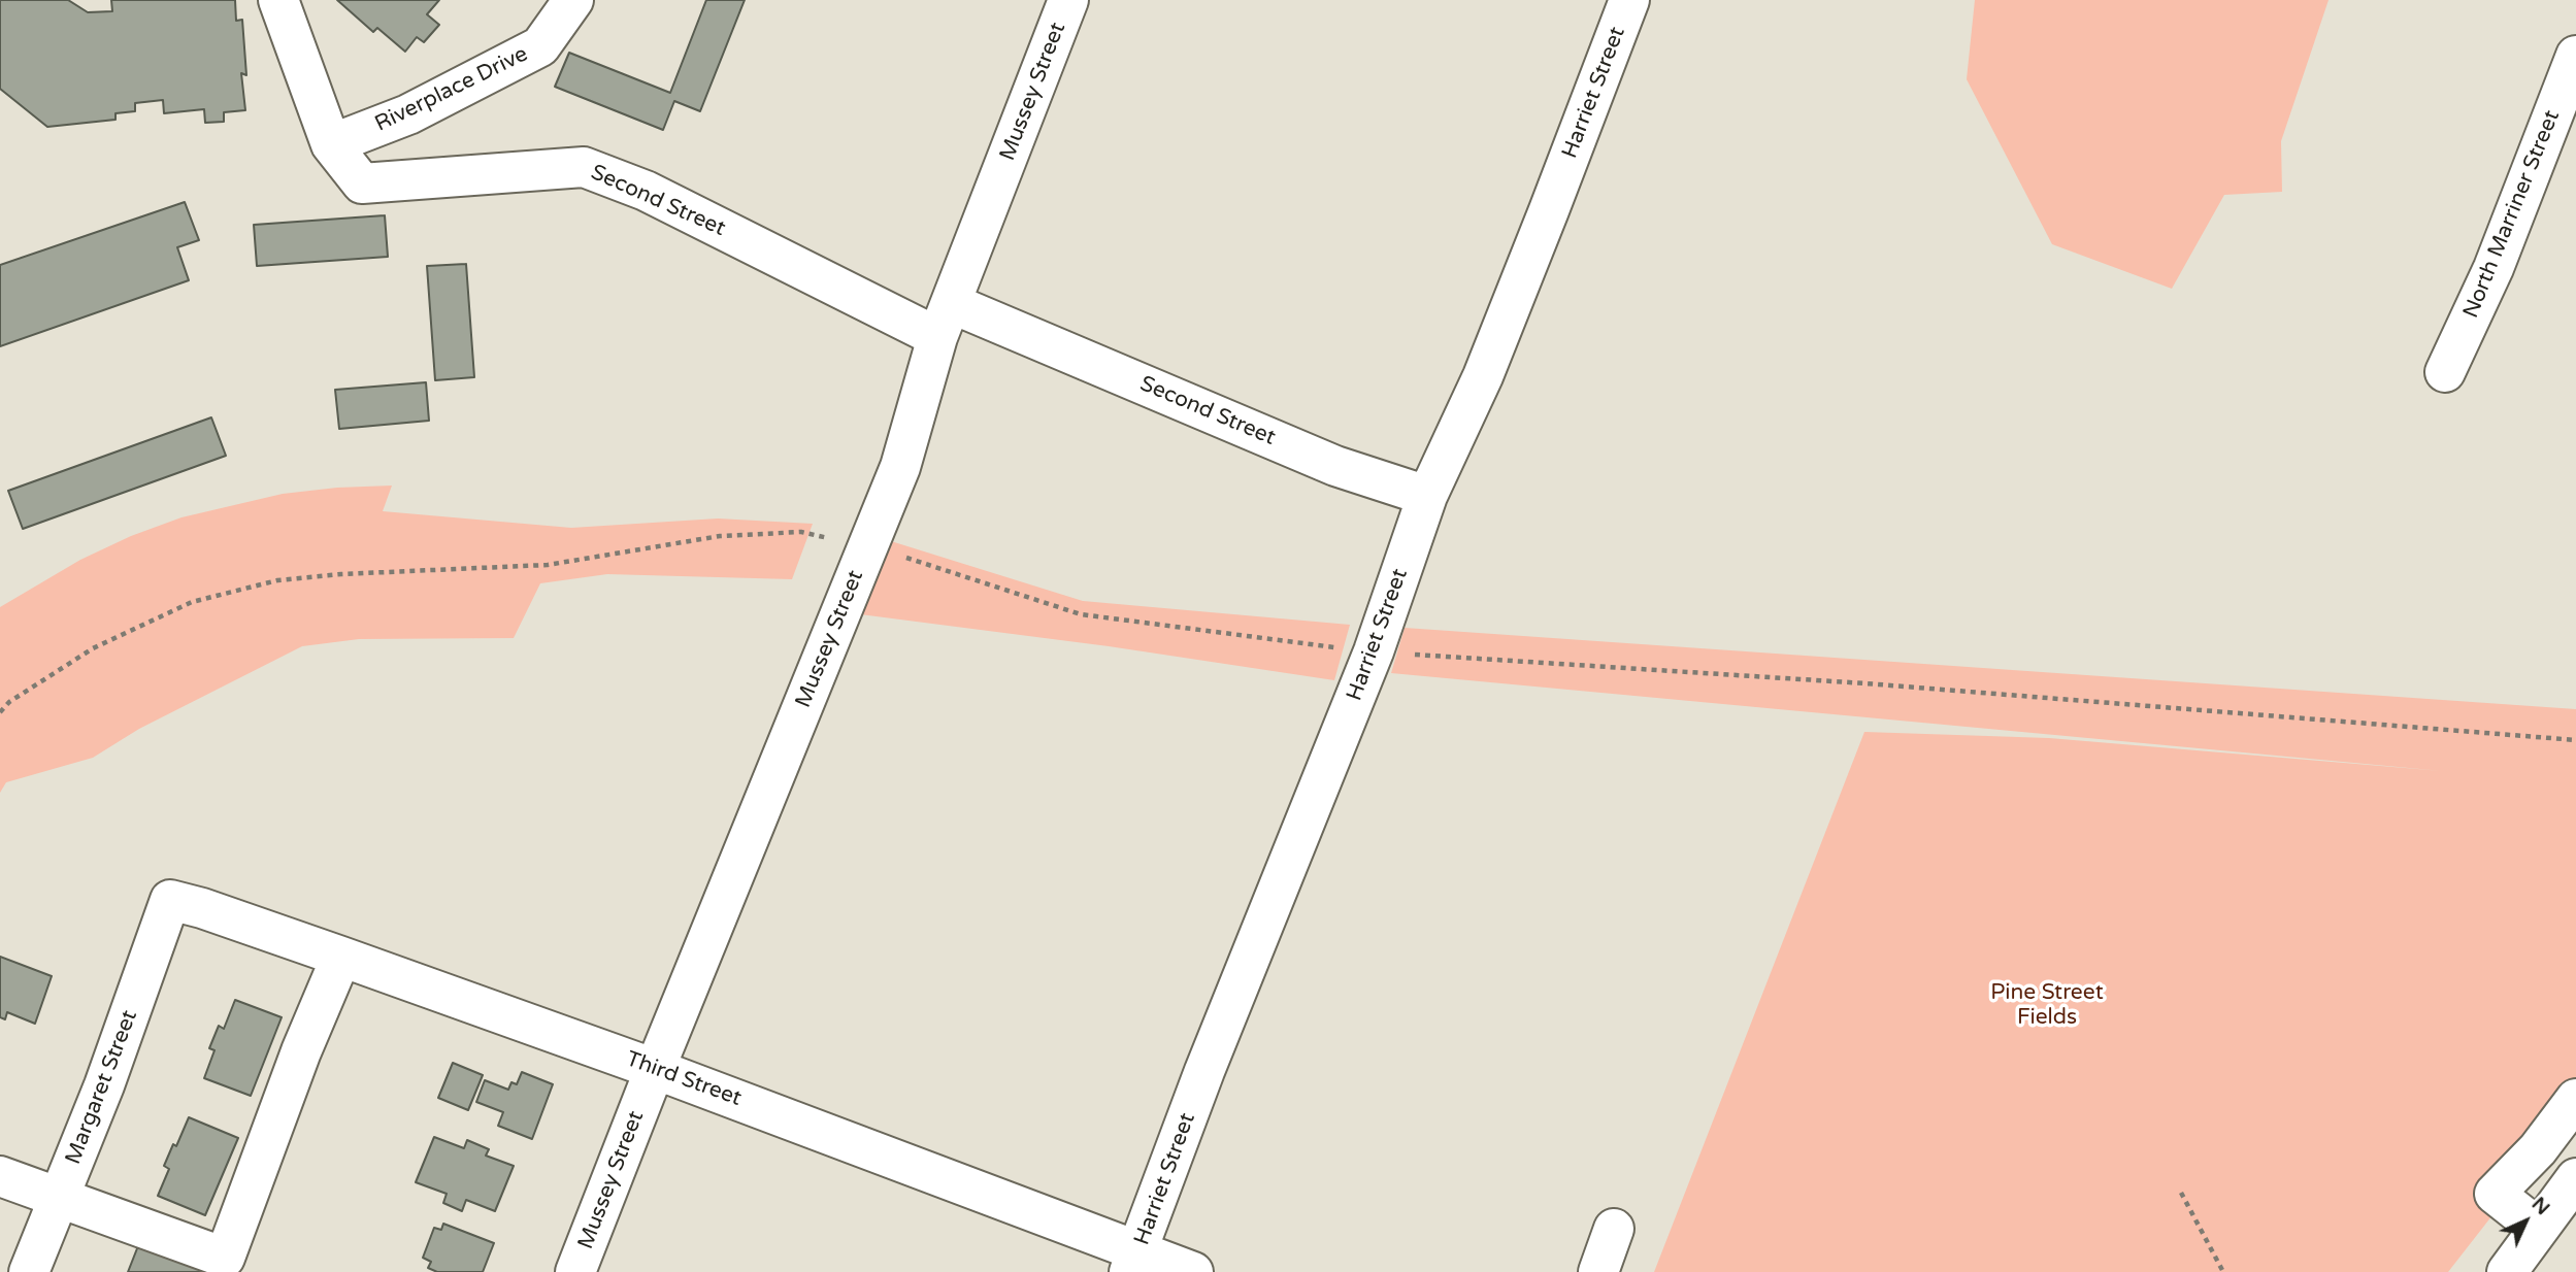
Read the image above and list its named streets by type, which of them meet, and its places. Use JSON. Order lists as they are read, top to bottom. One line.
{"streets":{"street":["Riverplace Drive","Mussey Street","Harriet Street","Second Street","North Marriner Street","Third Street","Margaret Street"]},"crossings":[["Riverplace Drive","Second Street"],["Mussey Street","Second Street"],["Mussey Street","Third Street"],["Harriet Street","Second Street"],["Harriet Street","Third Street"],["Third Street","Margaret Street"]],"parks":["Pine Street Fields"],"north":"top right"}
